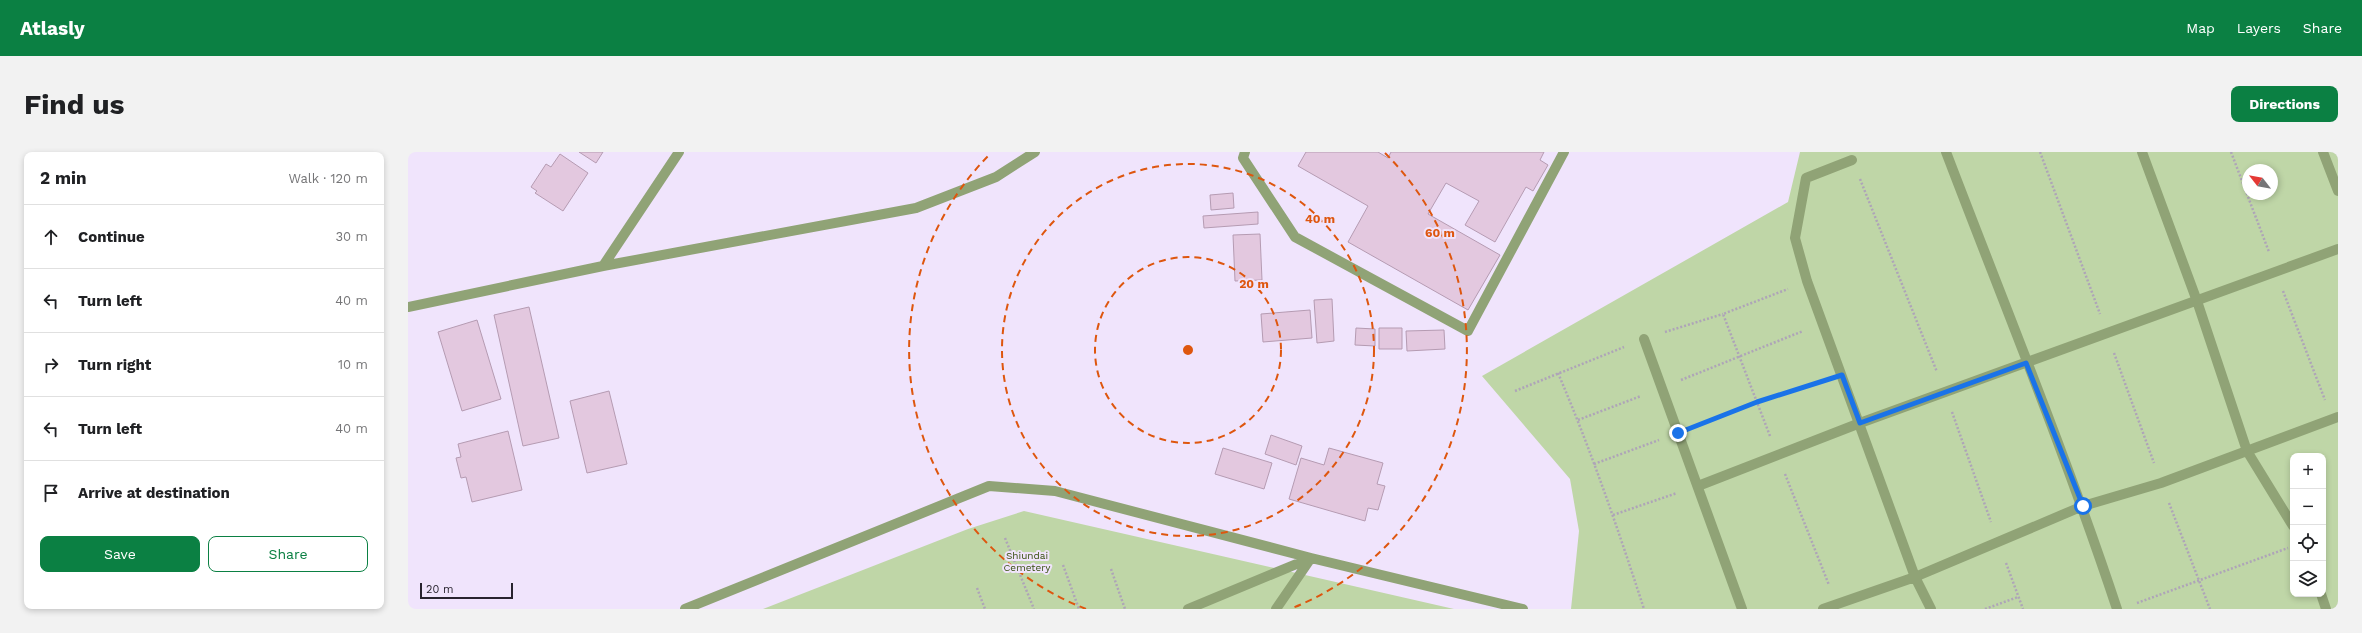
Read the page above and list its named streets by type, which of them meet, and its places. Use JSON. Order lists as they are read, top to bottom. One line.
{"parks":["Shiundai Cemetery"],"scale_bar":"20 m","north":"top left","page":{"header":"Atlasly","nav":["Map","Layers","Share"],"buttons":["Directions",["Save","Share"]],"title":"Find us","heading":["2 min","Walk · 120 m"],"list":[["Continue","30 m"],["Turn left","40 m"],["Turn right","10 m"],["Turn left","40 m"],"Arrive at destination"],"map_buttons":["+","−"],"scale":"20 m"},"rings":["40 m","60 m","20 m"]}
